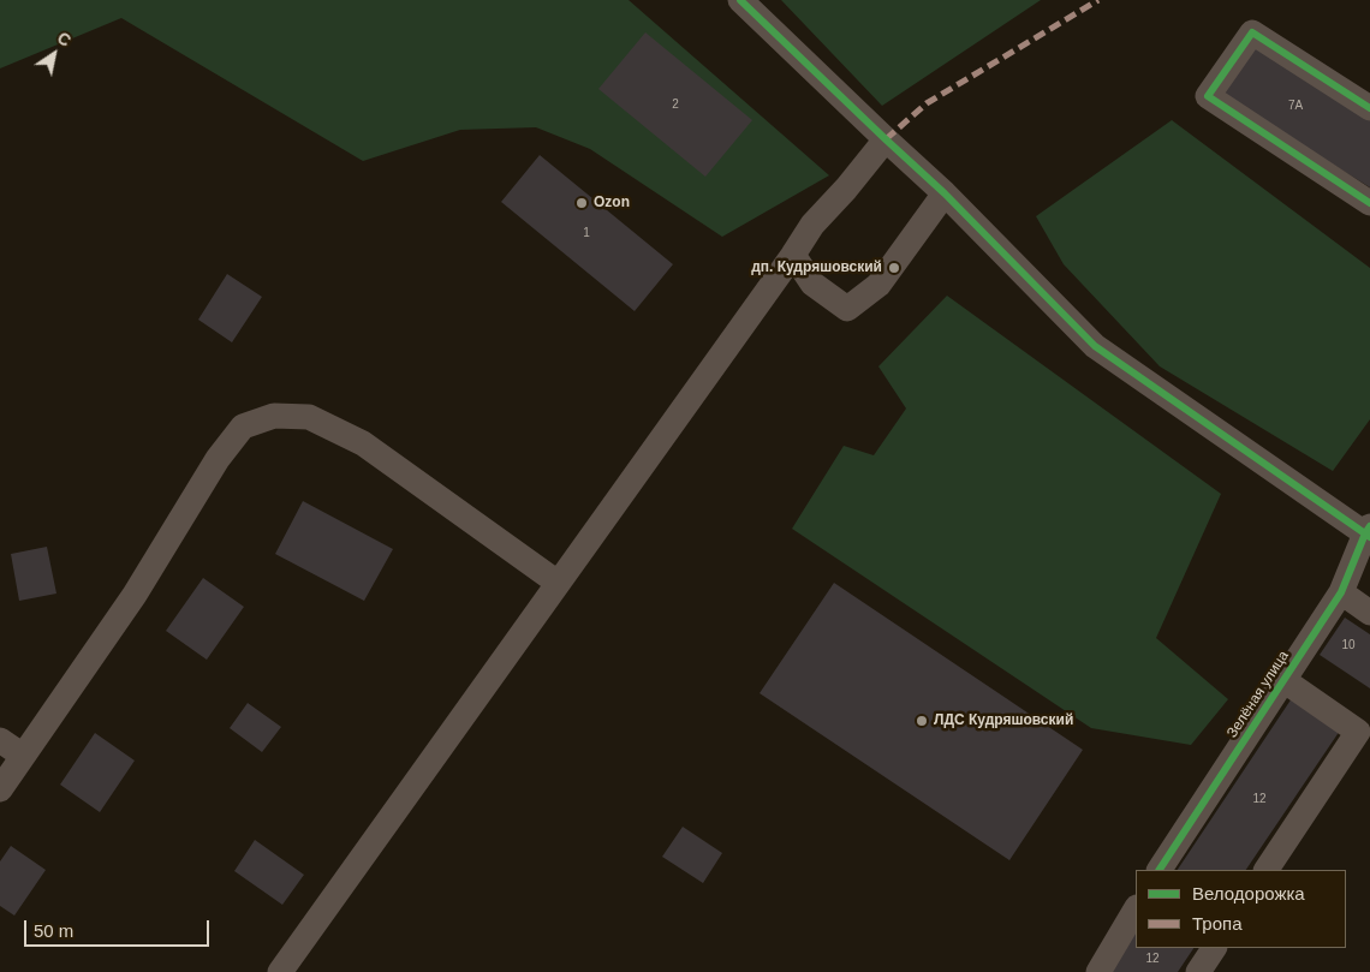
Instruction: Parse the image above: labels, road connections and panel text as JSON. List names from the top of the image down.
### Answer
{
  "streets": {
    "street": ["Зелёная улица"]
  },
  "places": ["Ozon", "дп. Кудряшовский", "ЛДС Кудряшовский"],
  "house_numbers": [
    "2",
    "7А",
    "1",
    "10",
    "12",
    "12"
  ],
  "legend": ["Велодорожка", "Тропа"],
  "scale_bar": "50 m",
  "north": "top right"
}
